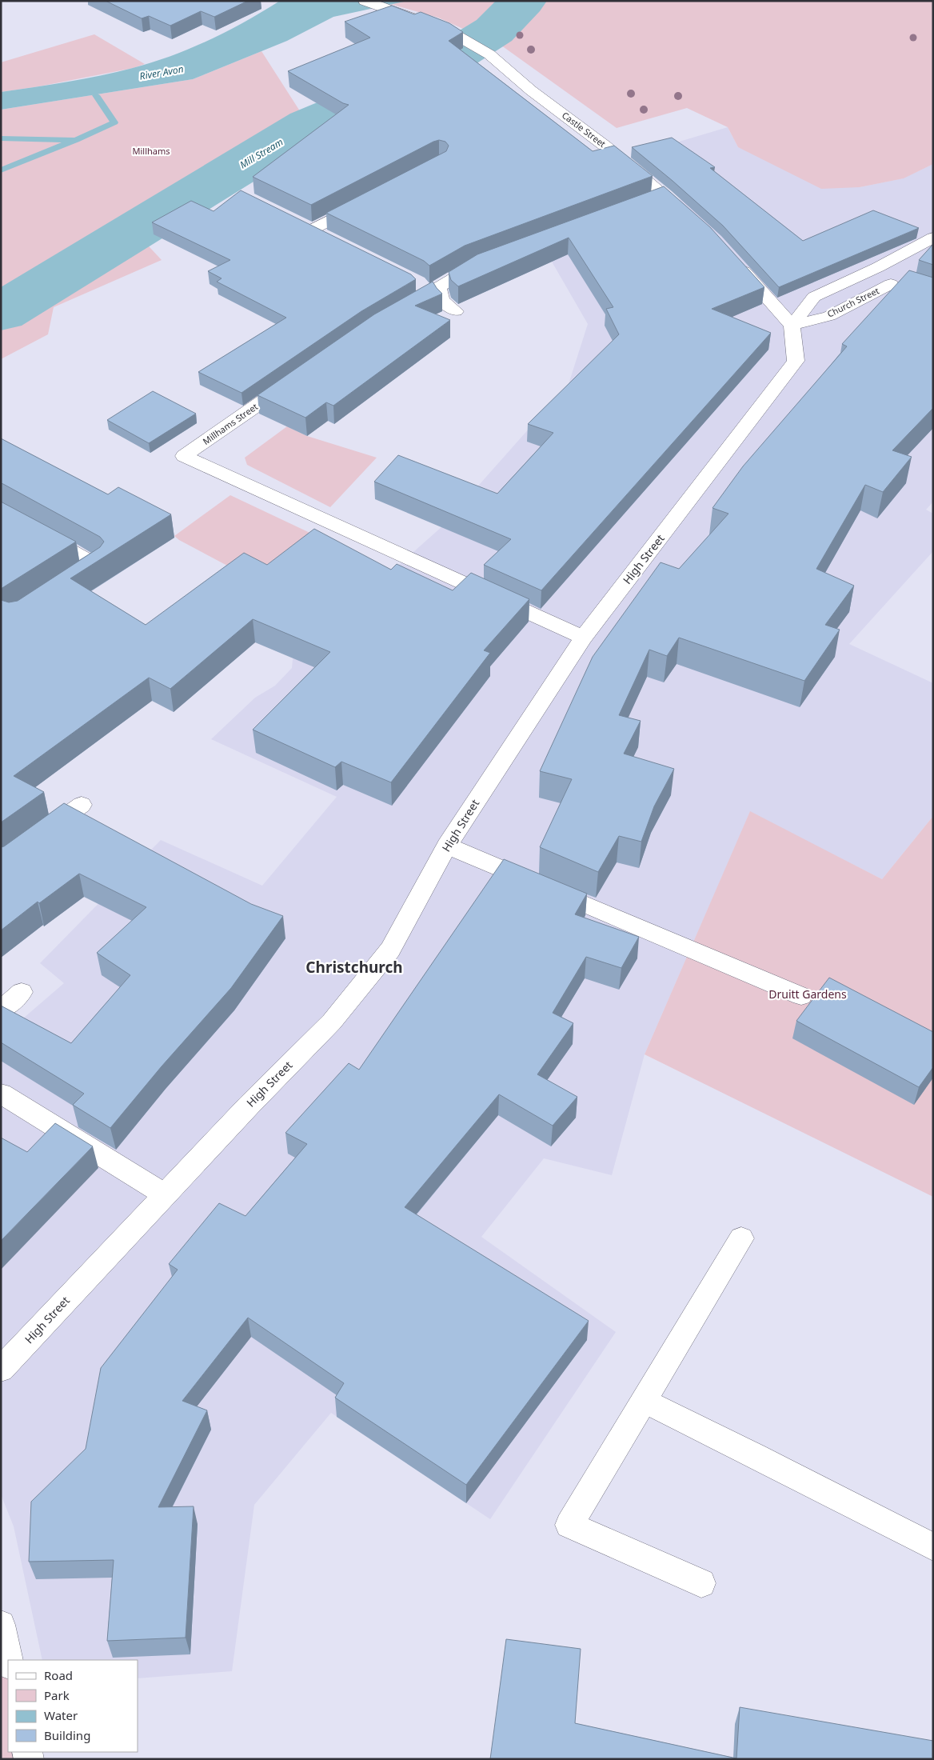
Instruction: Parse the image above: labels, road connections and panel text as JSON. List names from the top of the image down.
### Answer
{
  "streets": {
    "street": [
      "Castle Street",
      "Church Street",
      "Millhams Street",
      "High Street"
    ]
  },
  "crossings": [
    ["Church Street", "High Street"],
    ["Millhams Street", "High Street"]
  ],
  "districts": ["Christchurch"],
  "water": ["River Avon", "Mill Stream"],
  "parks": ["Millhams", "Druitt Gardens"],
  "legend": [
    "Road",
    "Park",
    "Water",
    "Building"
  ]
}
